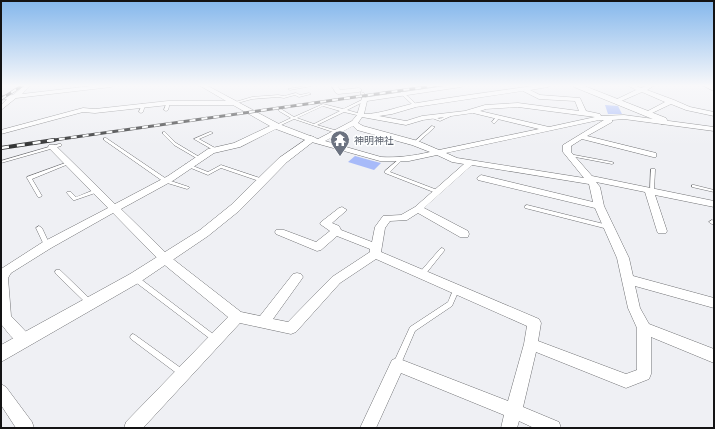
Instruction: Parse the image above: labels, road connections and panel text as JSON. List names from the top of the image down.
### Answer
{
  "places": {
    "temple": ["神明神社"]
  }
}
